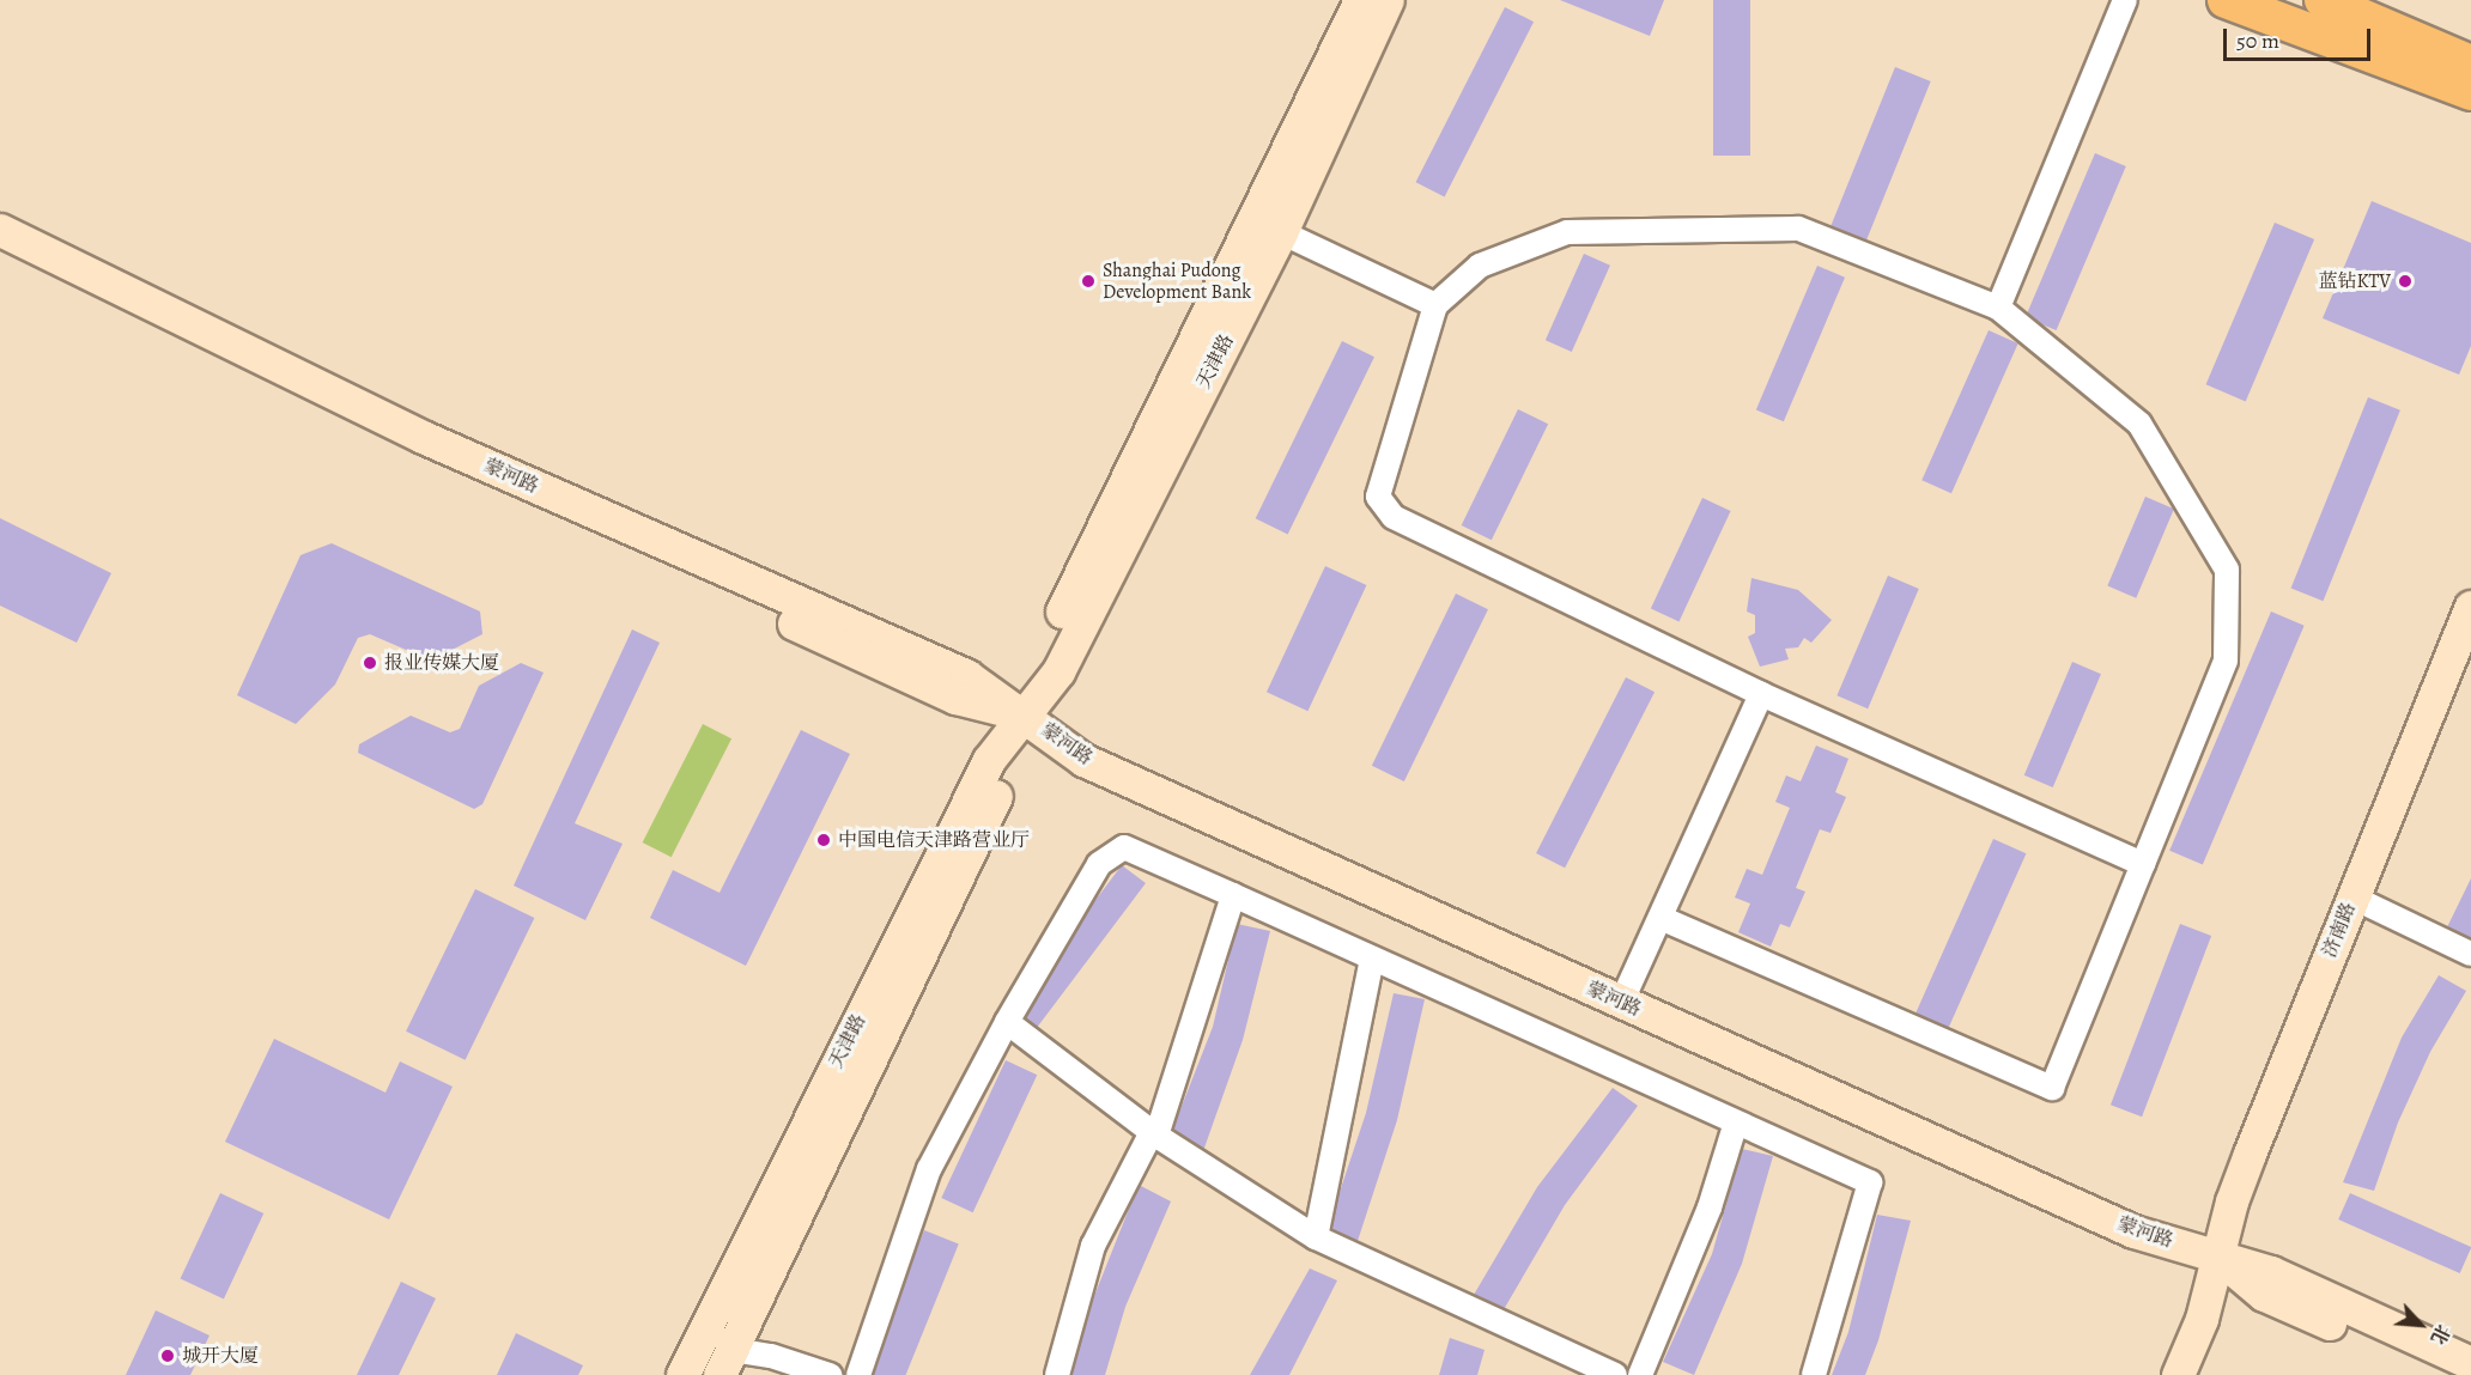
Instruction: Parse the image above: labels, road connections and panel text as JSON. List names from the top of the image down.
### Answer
{
  "streets": {
    "street": ["天津路", "蒙河路", "济南路"]
  },
  "crossings": [
    ["天津路", "蒙河路"],
    ["蒙河路", "济南路"]
  ],
  "places": [
    "Shanghai Pudong Development Bank",
    "蓝钻KTV",
    "报业传媒大厦",
    "中国电信天津路营业厅",
    "城开大厦"
  ],
  "scale_bar": "50 m",
  "north": "bottom right"
}
